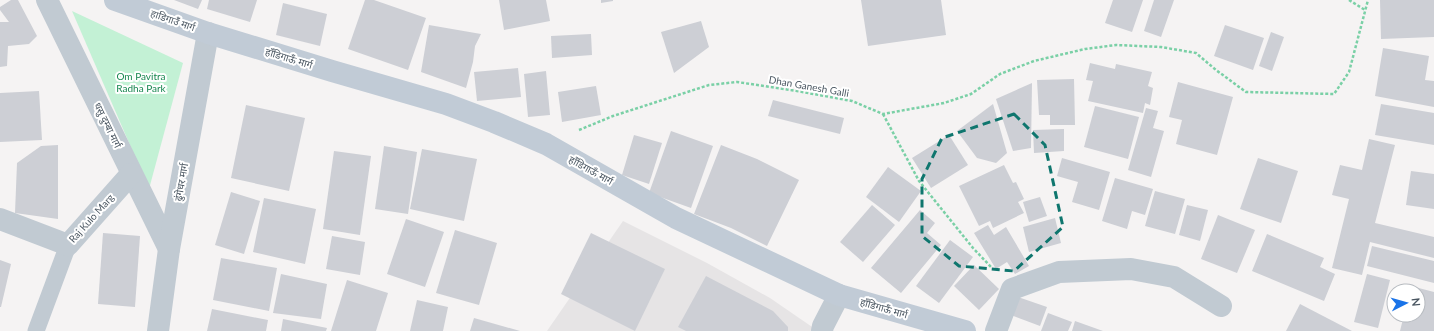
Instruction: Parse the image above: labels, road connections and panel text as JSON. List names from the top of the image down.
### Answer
{
  "streets": {
    "main road": ["हाडिगाउँ मार्ग", "हाँडिगाऊँ मार्ग"],
    "street": ["धसु दुम्बा मार्ग", "ढुंगेधर मार्ग", "Raj Kulo Marg"],
    "path": ["Dhan Ganesh Galli"]
  },
  "crossings": [
    ["हाडिगाउँ मार्ग", "हाँडिगाऊँ मार्ग"],
    ["हाडिगाउँ मार्ग", "ढुंगेधर मार्ग"],
    ["हाँडिगाऊँ मार्ग", "Dhan Ganesh Galli"],
    ["हाँडिगाऊँ मार्ग", "ढुंगेधर मार्ग"],
    ["धसु दुम्बा मार्ग", "ढुंगेधर मार्ग"],
    ["धसु दुम्बा मार्ग", "Raj Kulo Marg"]
  ],
  "parks": ["Om Pavitra Radha Park"],
  "north": "right"
}
